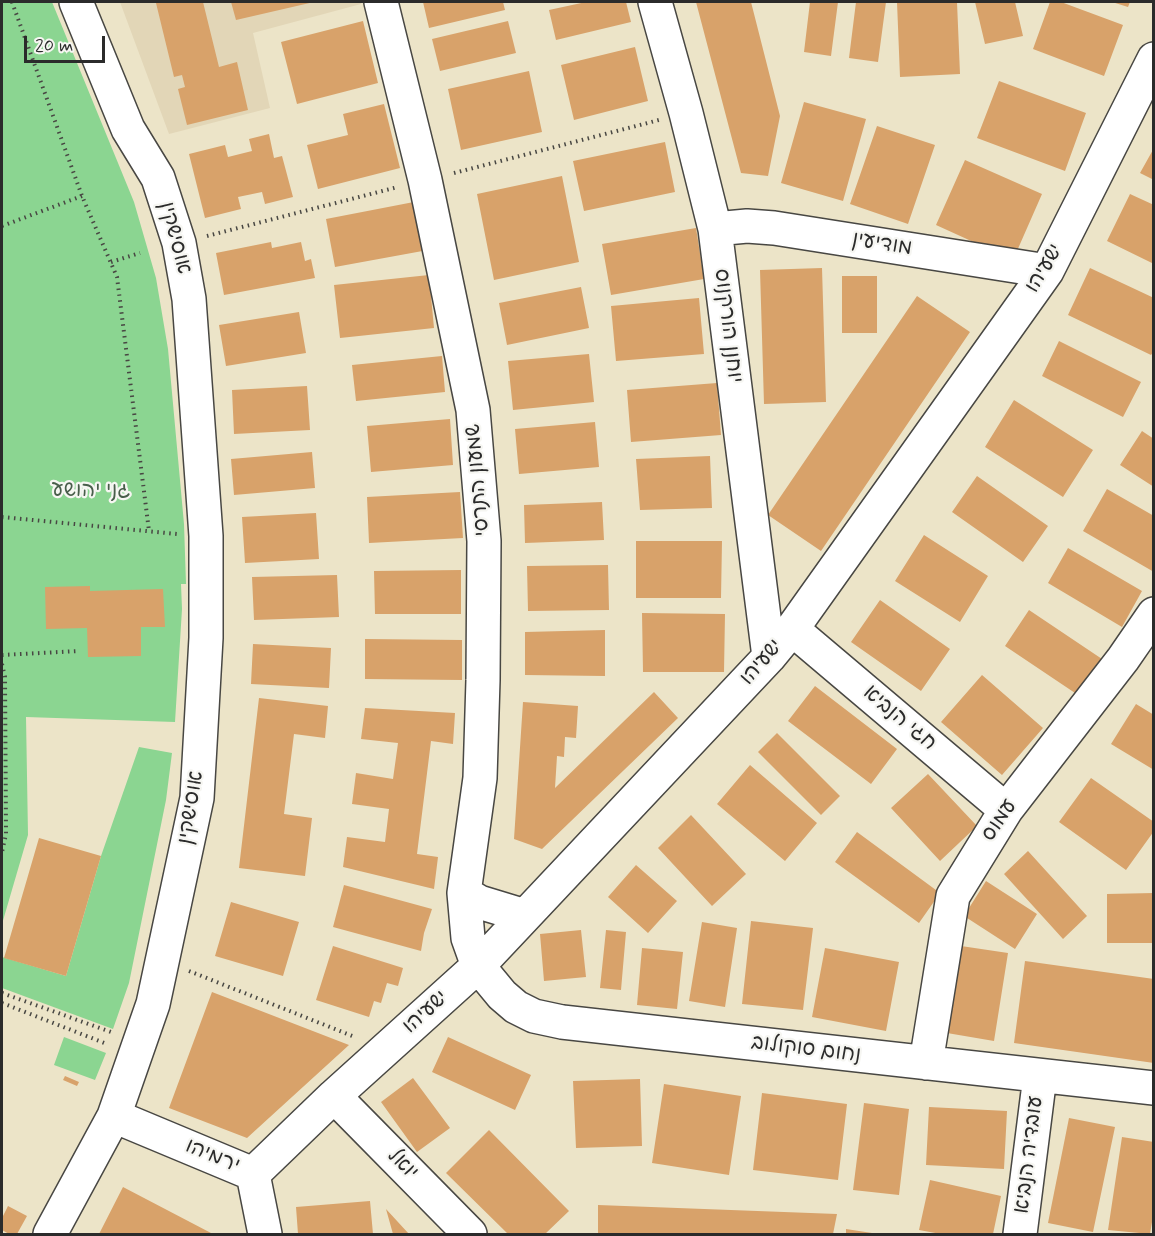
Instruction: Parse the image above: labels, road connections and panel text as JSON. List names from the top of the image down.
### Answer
{
  "streets": {
    "street": [
      "אוסישקין",
      "מודיעין",
      "ישעיהו",
      "יוחנן הורקנוס",
      "שמעון התרסי",
      "חגי הנביא",
      "עמוס",
      "נחום סוקולוב",
      "עובדיה הנביא",
      "ירמיהו",
      "יואל"
    ]
  },
  "crossings": [
    ["אוסישקין", "ירמיהו"],
    ["מודיעין", "ישעיהו"],
    ["מודיעין", "יוחנן הורקנוס"],
    ["ישעיהו", "יוחנן הורקנוס"],
    ["ישעיהו", "שמעון התרסי"],
    ["ישעיהו", "חגי הנביא"],
    ["ישעיהו", "נחום סוקולוב"],
    ["ישעיהו", "ירמיהו"],
    ["ישעיהו", "יואל"],
    ["שמעון התרסי", "נחום סוקולוב"],
    ["חגי הנביא", "עמוס"],
    ["עמוס", "נחום סוקולוב"],
    ["נחום סוקולוב", "עובדיה הנביא"]
  ],
  "parks": ["גני יהושע"],
  "scale_bar": "20 m"
}
